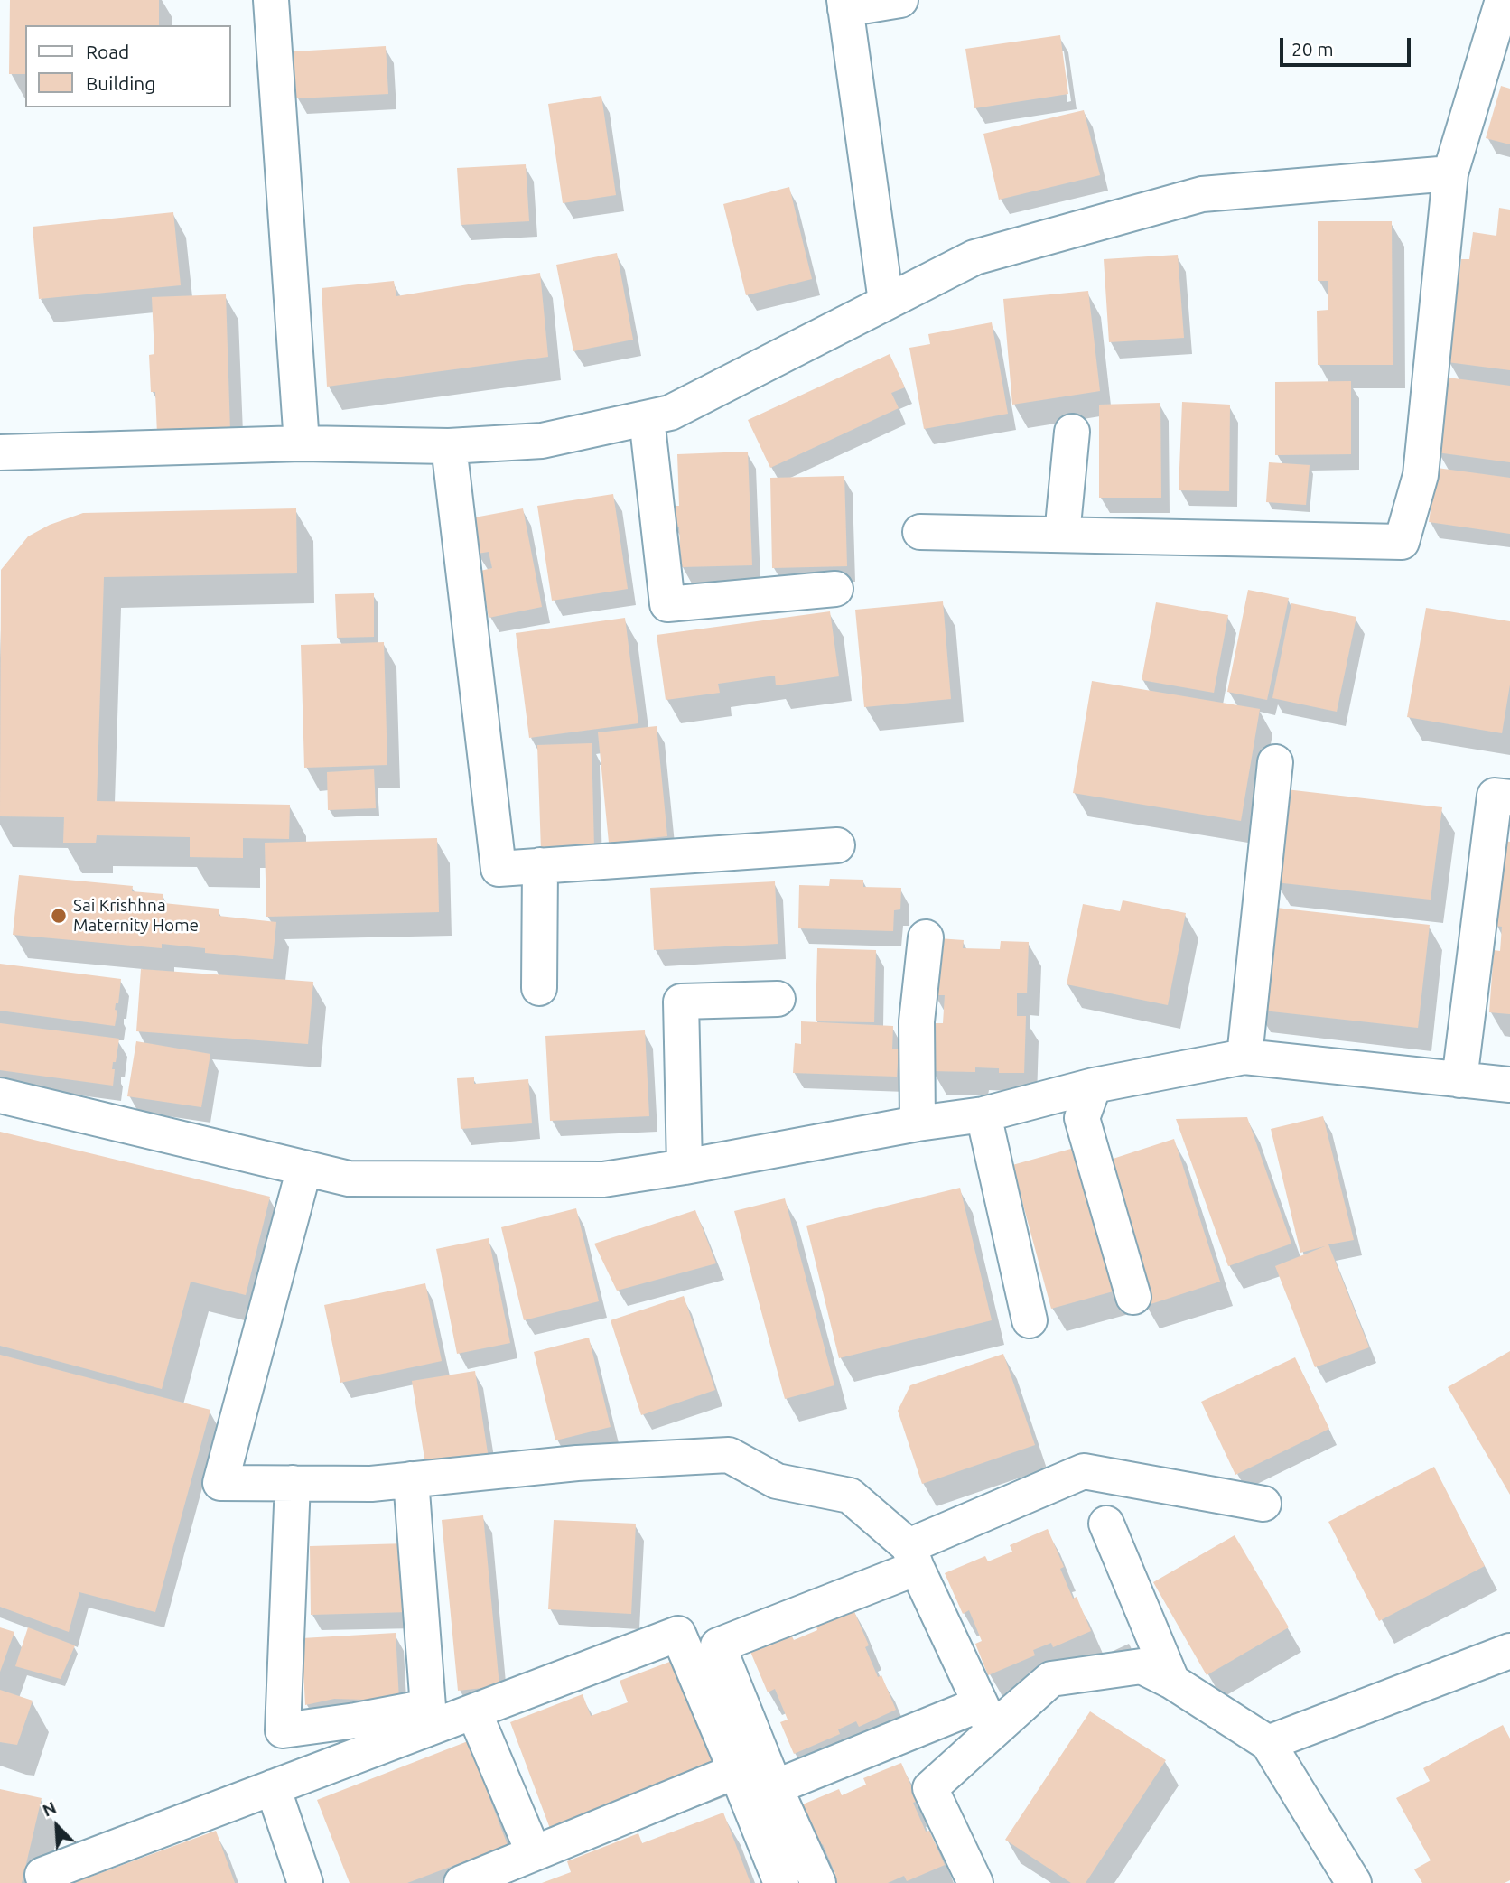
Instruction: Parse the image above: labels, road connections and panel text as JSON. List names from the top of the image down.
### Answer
{
  "places": ["Sai Krishhna Maternity Home"],
  "legend": ["Road", "Building"],
  "scale_bar": "20 m",
  "north": "top left"
}
